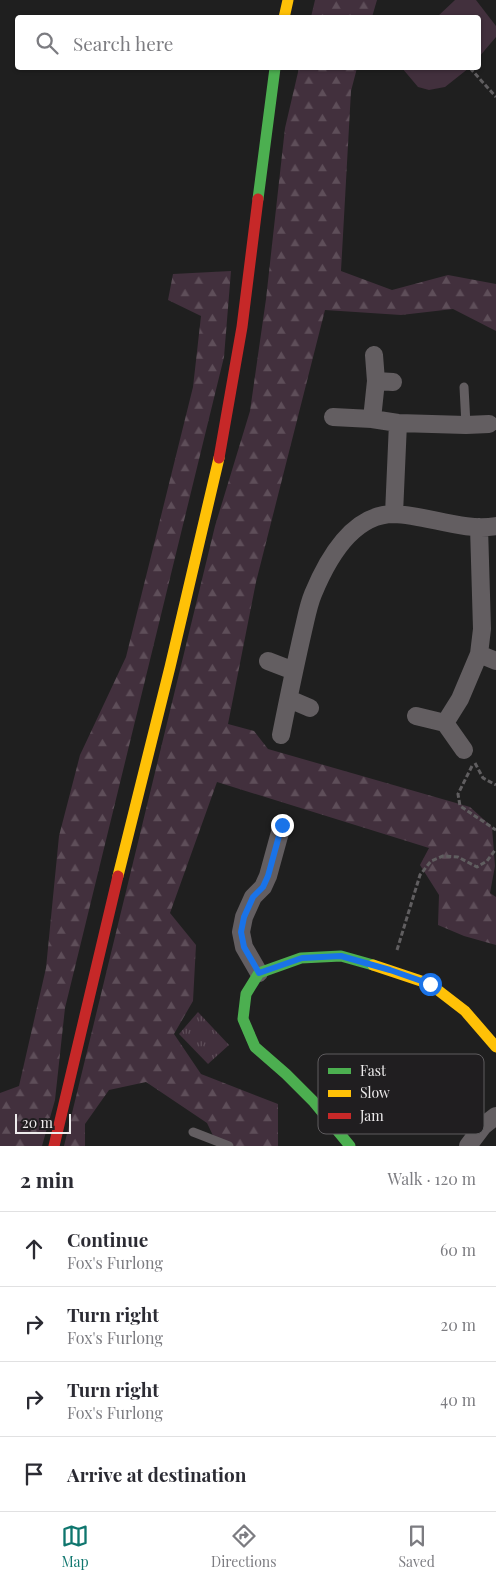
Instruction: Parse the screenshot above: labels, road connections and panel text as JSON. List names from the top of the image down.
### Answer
{
  "legend": ["Fast", "Slow", "Jam"],
  "scale_bar": "20 m",
  "page": {
    "search": "Search here",
    "scale": "20 m",
    "heading": ["2 min", "Walk · 120 m"],
    "list": [
      ["Continue", "Fox's Furlong", "60 m"],
      ["Turn right", "Fox's Furlong", "20 m"],
      ["Turn right", "Fox's Furlong", "40 m"],
      "Arrive at destination"
    ],
    "nav": ["Map", "Directions", "Saved"]
  }
}
